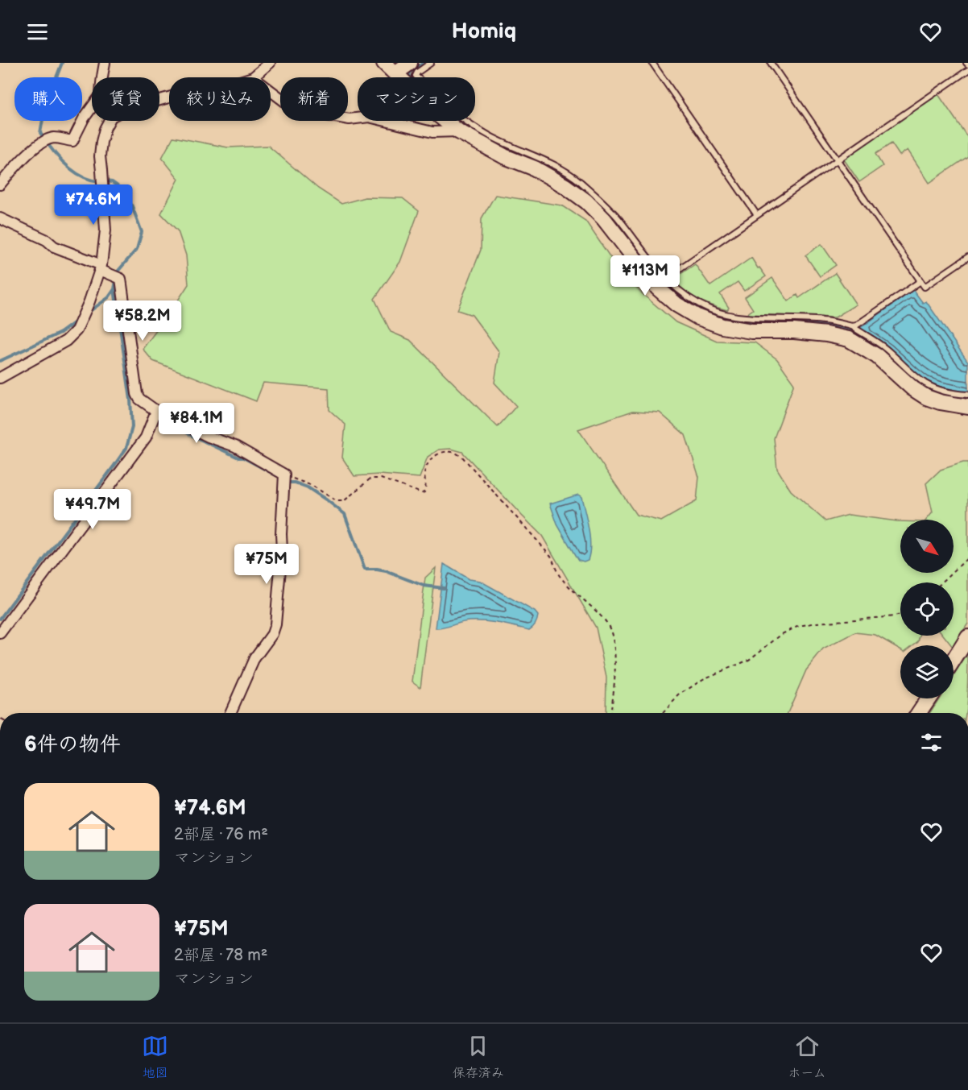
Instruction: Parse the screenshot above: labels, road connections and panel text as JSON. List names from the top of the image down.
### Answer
{
  "north": "bottom right",
  "page": {
    "header": "Homiq",
    "chip": [
      "購入",
      "賃貸",
      "絞り込み",
      "新着",
      "マンション"
    ],
    "price": [
      "¥74.6M",
      "¥113M",
      "¥58.2M",
      "¥84.1M",
      "¥49.7M",
      "¥75M"
    ],
    "heading": "6件の物件",
    "list": [
      {
        "name": "¥74.6M",
        "note": "2部屋 · 76 m² · マンション"
      },
      {
        "name": "¥75M",
        "note": "2部屋 · 78 m² · マンション"
      }
    ],
    "tabs": ["地図", "保存済み", "ホーム"]
  }
}
